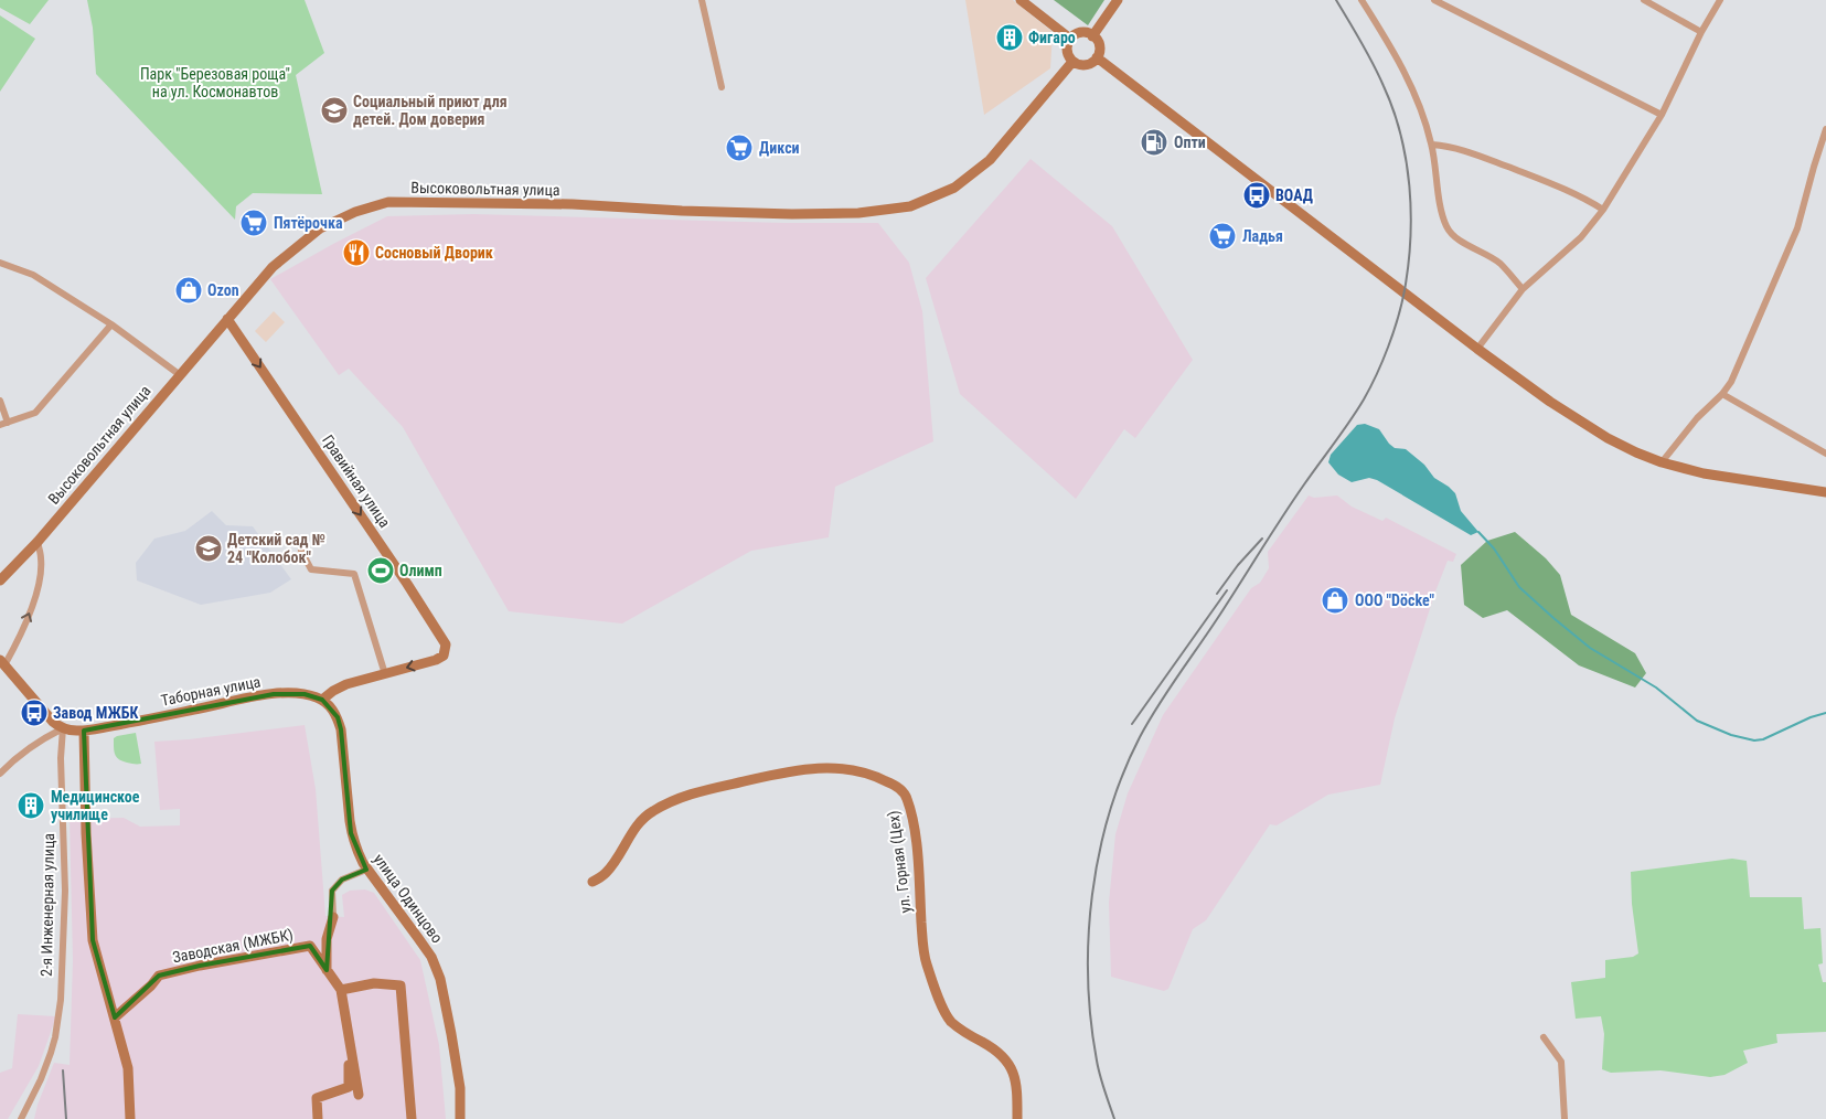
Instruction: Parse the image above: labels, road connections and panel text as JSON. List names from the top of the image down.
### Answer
{
  "streets": {
    "street": [
      "Высоковольтная улица",
      "Гравийная улица",
      "Таборная улица",
      "ул. Горная (Цех)",
      "улица Одинцово",
      "2-я Инженерная улица",
      "Заводская (МЖБК)"
    ]
  },
  "crossings": [
    ["Высоковольтная улица", "Гравийная улица"],
    ["Таборная улица", "улица Одинцово"],
    ["Таборная улица", "2-я Инженерная улица"]
  ],
  "one_way": ["Гравийная улица"],
  "parks": ["Парк \"Березовая роща\" на ул. Космонавтов"],
  "places": {
    "building": ["Фигаро", "Медицинское училище"],
    "school or university": ["Социальный приют для детей. Дом доверия", "Детский сад № 24 \"Колобок\""],
    "fuel station": ["Опти"],
    "supermarket": ["Дикси", "Пятёрочка", "Ладья"],
    "bus stop": ["ВОАД", "Завод МЖБК"],
    "restaurant": ["Сосновый Дворик"],
    "shop": ["Ozon", "ООО \"Döcke\""],
    "sports": ["Олимп"]
  }
}
